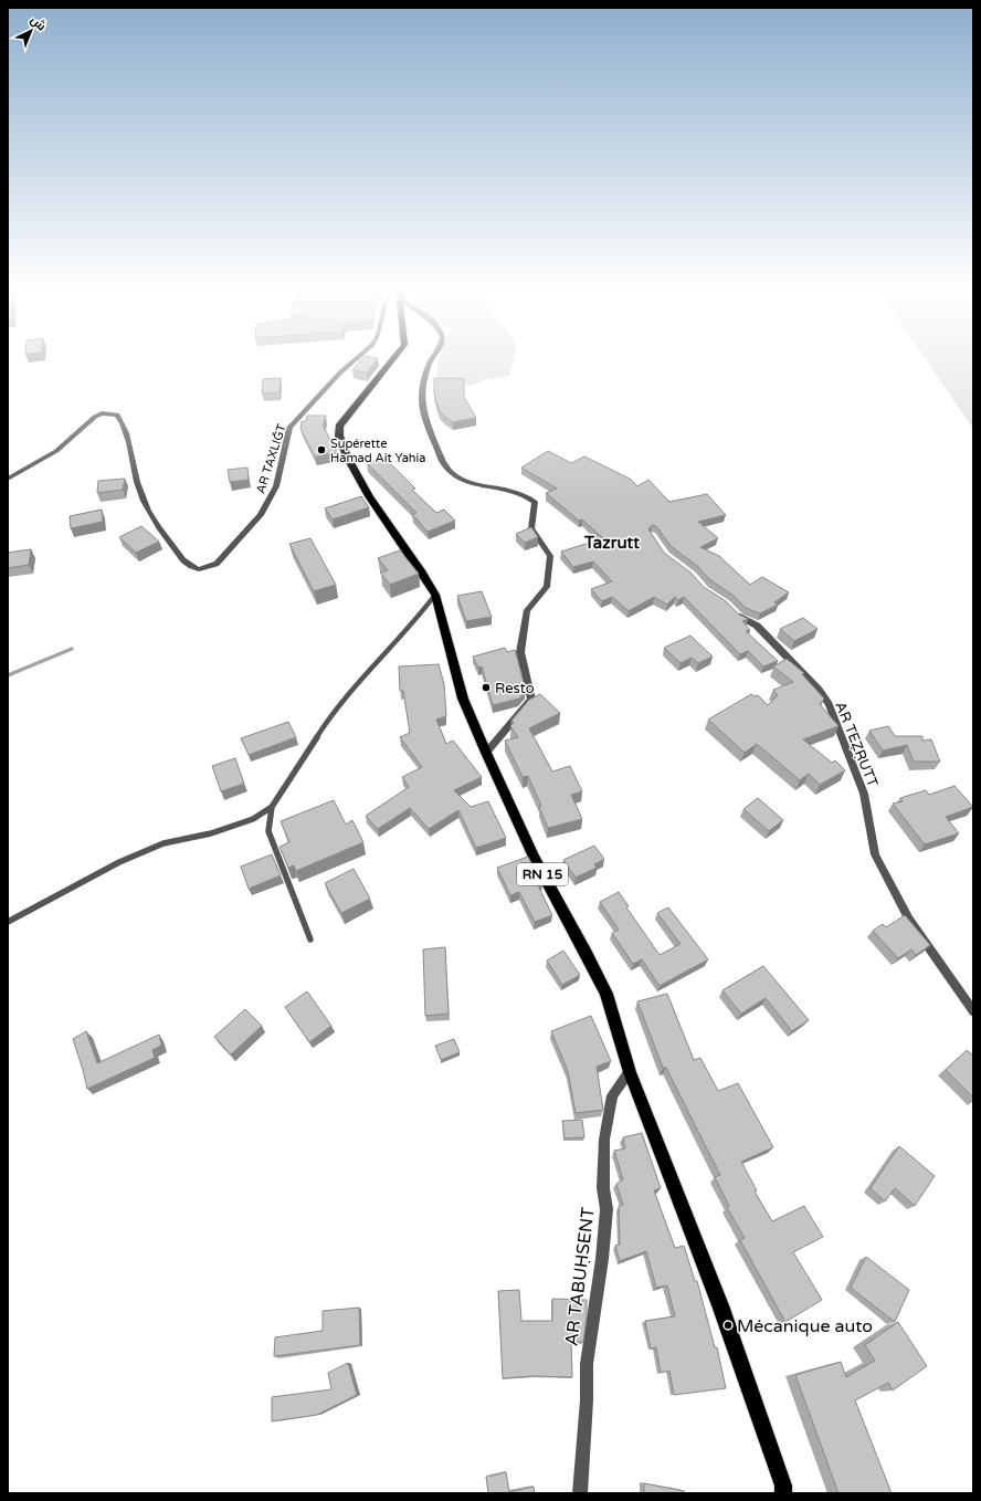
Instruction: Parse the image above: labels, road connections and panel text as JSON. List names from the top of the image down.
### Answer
{
  "streets": {
    "main road": ["RN 15"],
    "street": ["AR TAXLIǦT", "AR TEẒṚUTT", "AR TABUḤSENT"]
  },
  "crossings": [
    ["RN 15", "AR TABUḤSENT"]
  ],
  "districts": ["Tazrutt"],
  "places": ["Supérette Hamad Ait Yahia", "Resto", "Mécanique auto"],
  "north": "top right"
}
